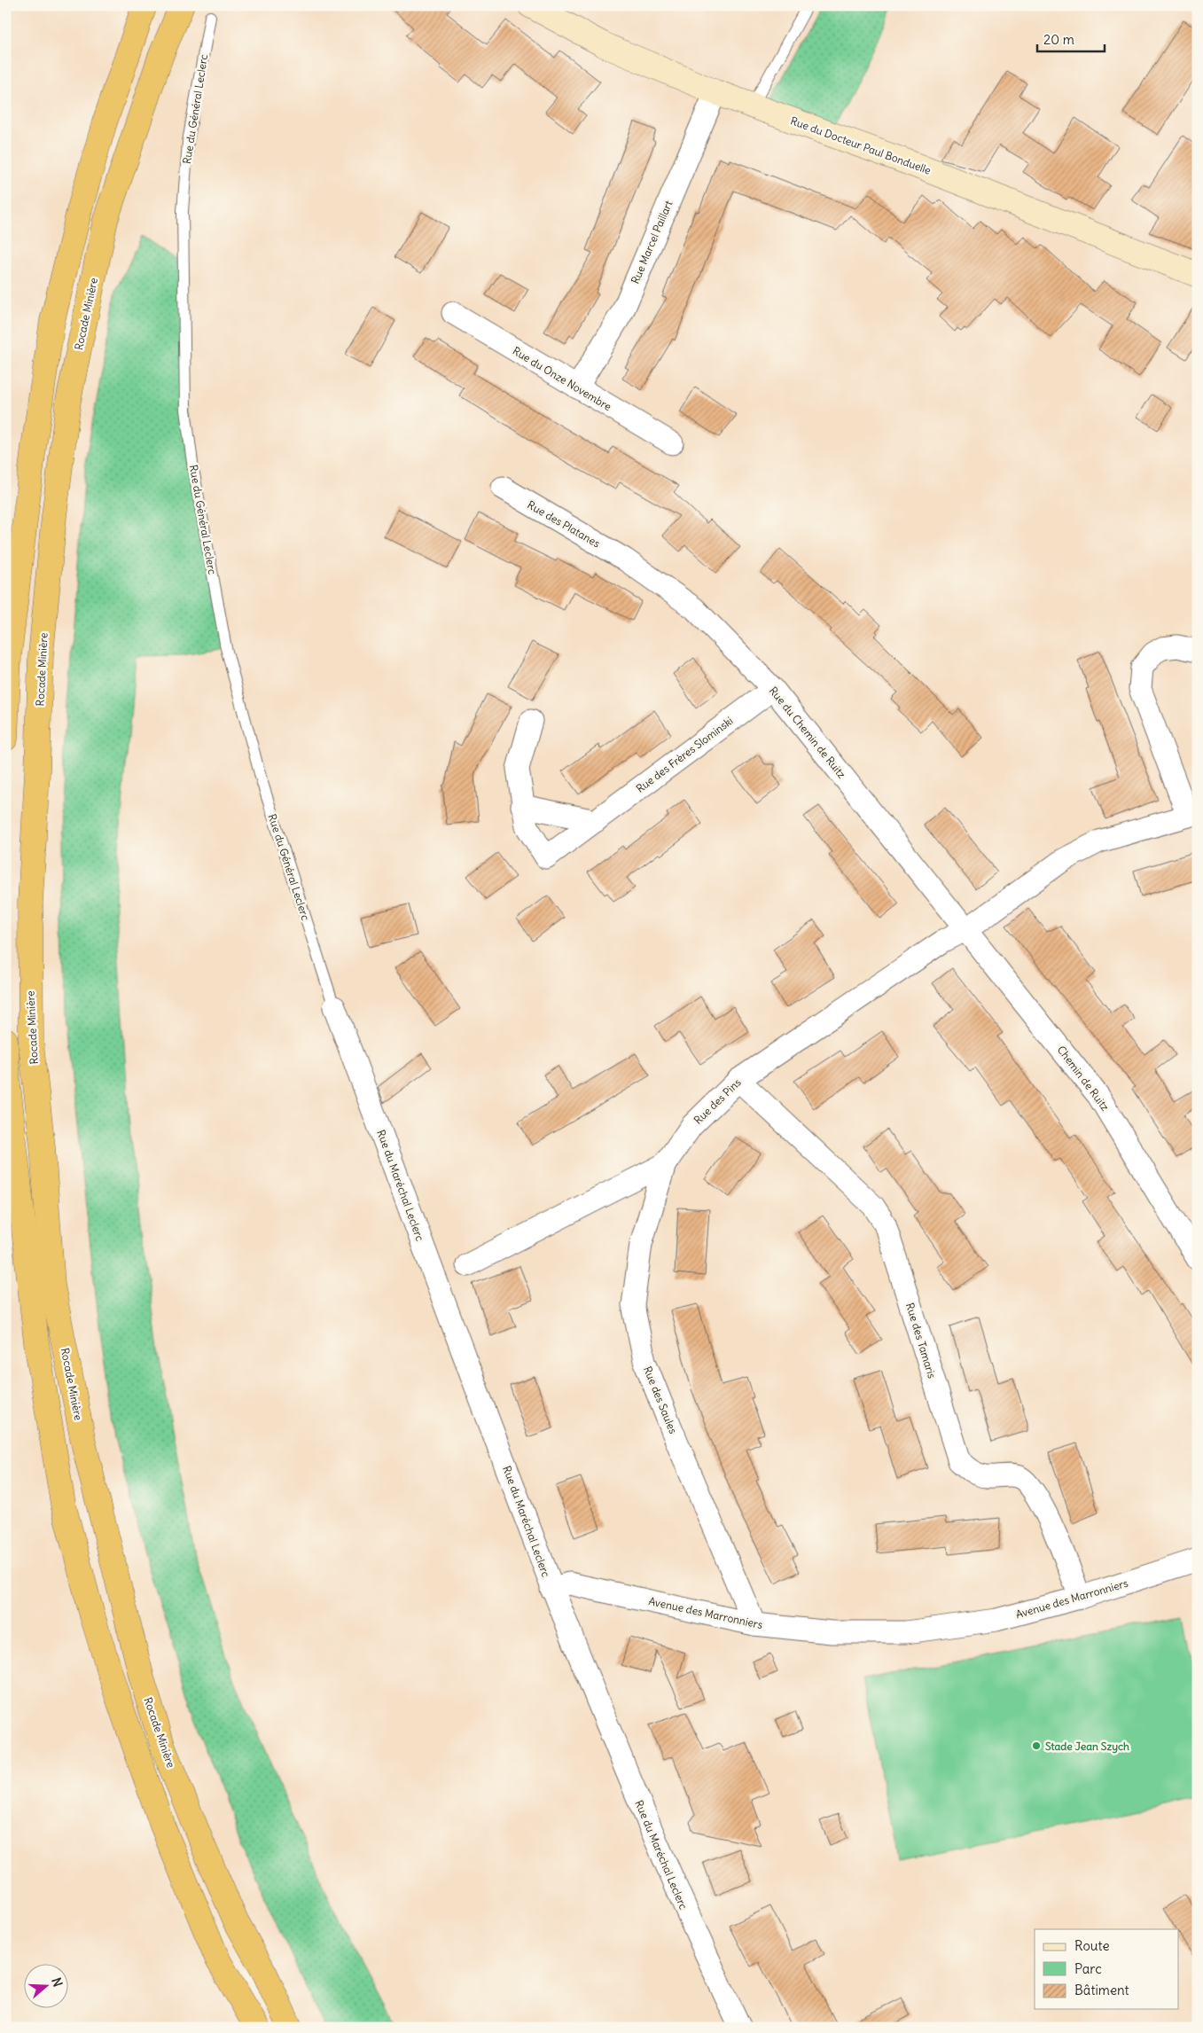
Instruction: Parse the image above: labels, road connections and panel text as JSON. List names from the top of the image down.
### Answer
{
  "streets": {
    "highway": ["Rocade Minière"],
    "street": [
      "Rue du Docteur Paul Bonduelle",
      "Rue Marcel Paillart",
      "Rue du Onze Novembre",
      "Rue des Platanes",
      "Rue du Chemin de Ruitz",
      "Rue des Frères Slominski",
      "Chemin de Ruitz",
      "Rue des Pins",
      "Rue du Maréchal Leclerc",
      "Rue des Tamaris",
      "Rue des Saules",
      "Avenue des Marronniers"
    ],
    "lane": ["Rue du Général Leclerc"]
  },
  "crossings": [
    ["Rue du Général Leclerc", "Rue du Maréchal Leclerc"],
    ["Rue du Docteur Paul Bonduelle", "Rue Marcel Paillart"],
    ["Rue Marcel Paillart", "Rue du Onze Novembre"],
    ["Rue des Platanes", "Rue du Chemin de Ruitz"],
    ["Rue du Chemin de Ruitz", "Rue des Frères Slominski"],
    ["Rue du Chemin de Ruitz", "Chemin de Ruitz"],
    ["Rue du Chemin de Ruitz", "Rue des Pins"],
    ["Chemin de Ruitz", "Rue des Pins"],
    ["Rue des Pins", "Rue des Tamaris"],
    ["Rue des Pins", "Rue des Saules"],
    ["Rue du Maréchal Leclerc", "Avenue des Marronniers"],
    ["Rue des Tamaris", "Avenue des Marronniers"],
    ["Rue des Saules", "Avenue des Marronniers"]
  ],
  "places": ["Stade Jean Szych"],
  "legend": ["Route", "Parc", "Bâtiment"],
  "scale_bar": "20 m",
  "north": "right"
}
